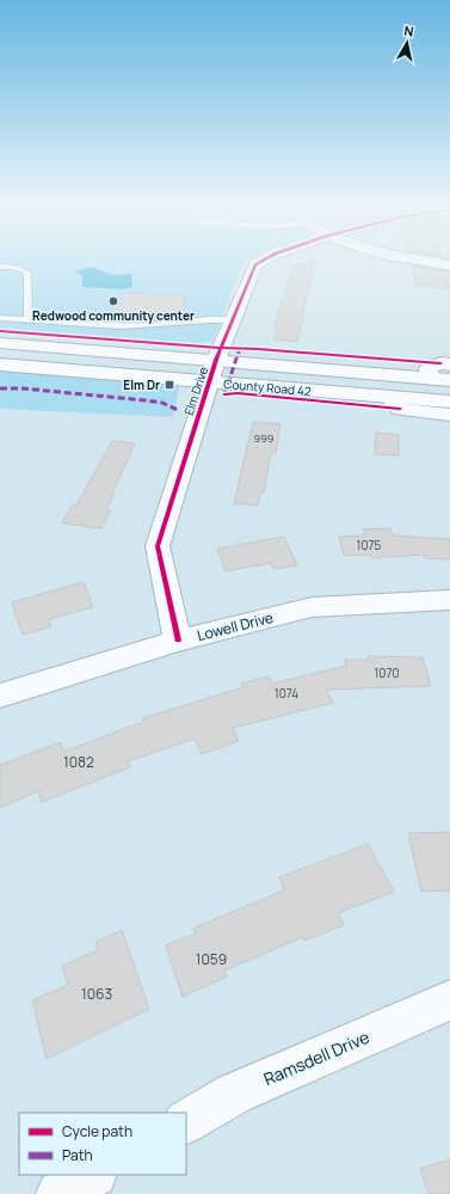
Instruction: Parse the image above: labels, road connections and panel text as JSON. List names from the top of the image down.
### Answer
{
  "streets": {
    "main road": [
      "County Road 42",
      "Elm Drive",
      "Lowell Drive",
      "Ramsdell Drive"
    ]
  },
  "crossings": [
    ["County Road 42", "Elm Drive"],
    ["Elm Drive", "Lowell Drive"]
  ],
  "places": {
    "other": ["Redwood community center"],
    "transit": ["Elm Dr"]
  },
  "house_numbers": [
    "999",
    "1075",
    "1070",
    "1074",
    "1082",
    "1059",
    "1063"
  ],
  "legend": ["Cycle path", "Path"],
  "north": "top"
}
